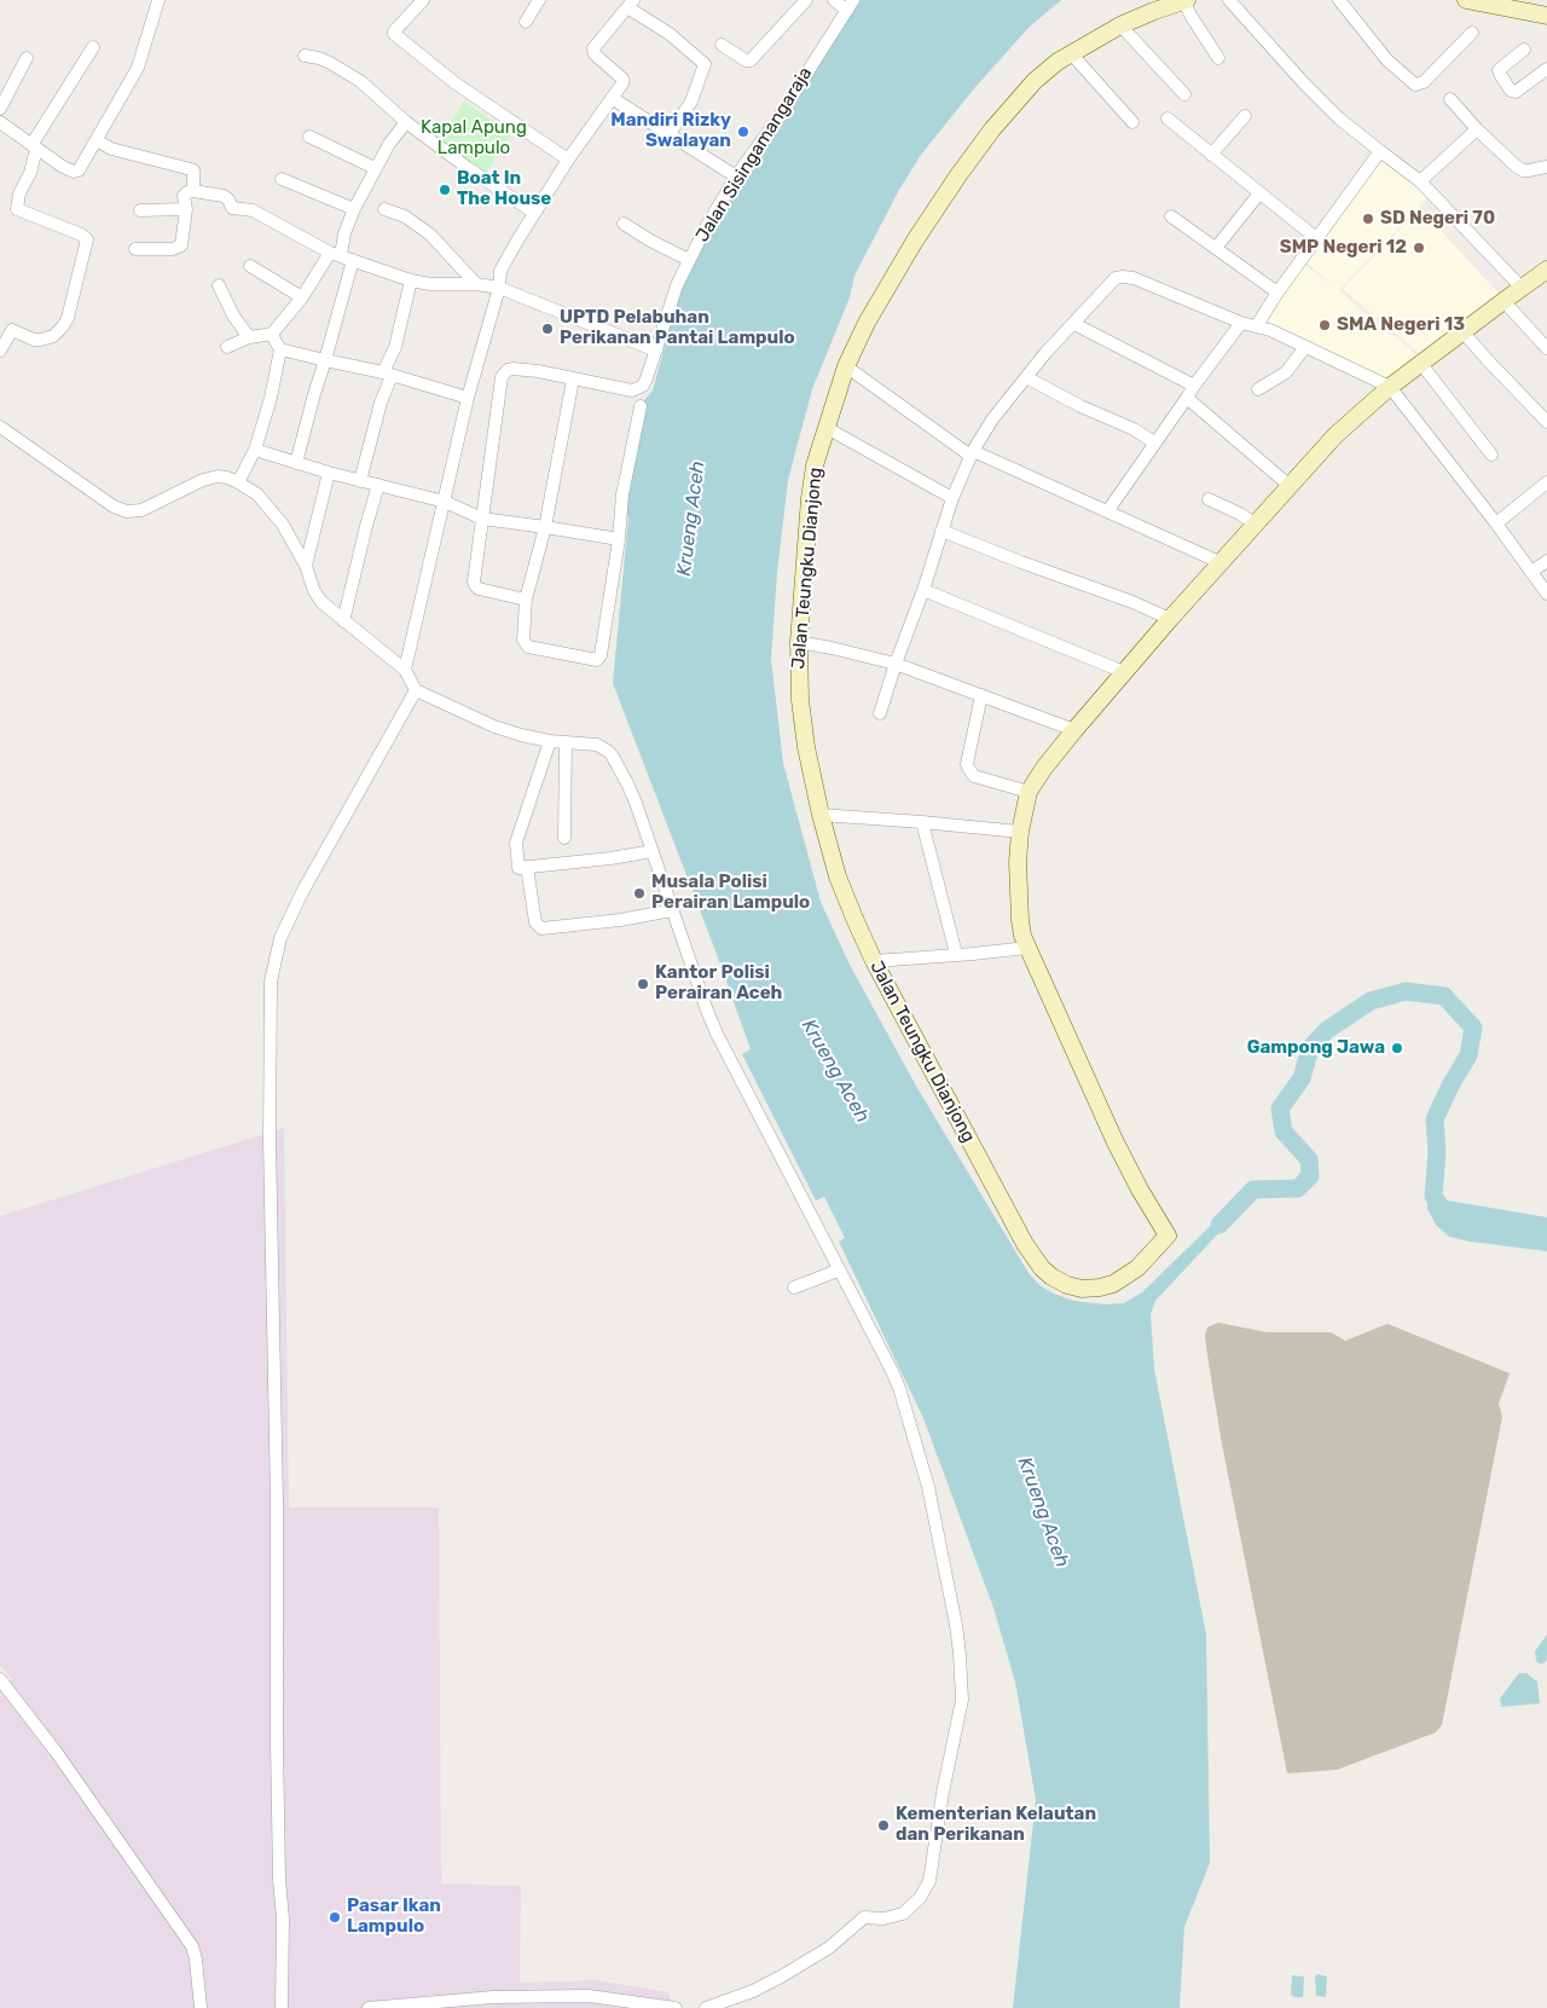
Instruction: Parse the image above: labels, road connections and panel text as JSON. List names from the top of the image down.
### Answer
{
  "streets": {
    "street": ["Jalan Sisingamangaraja", "Jalan Teungku Dianjong"]
  },
  "water": ["Krueng Aceh"],
  "parks": ["Kapal Apung Lampulo"],
  "places": [
    "Mandiri Rizky Swalayan",
    "Boat In The House",
    "SD Negeri 70",
    "SMP Negeri 12",
    "SMA Negeri 13",
    "UPTD Pelabuhan Perikanan Pantai Lampulo",
    "Musala Polisi Perairan Lampulo",
    "Kantor Polisi Perairan Aceh",
    "Gampong Jawa",
    "Kementerian Kelautan dan Perikanan",
    "Pasar Ikan Lampulo"
  ]
}
